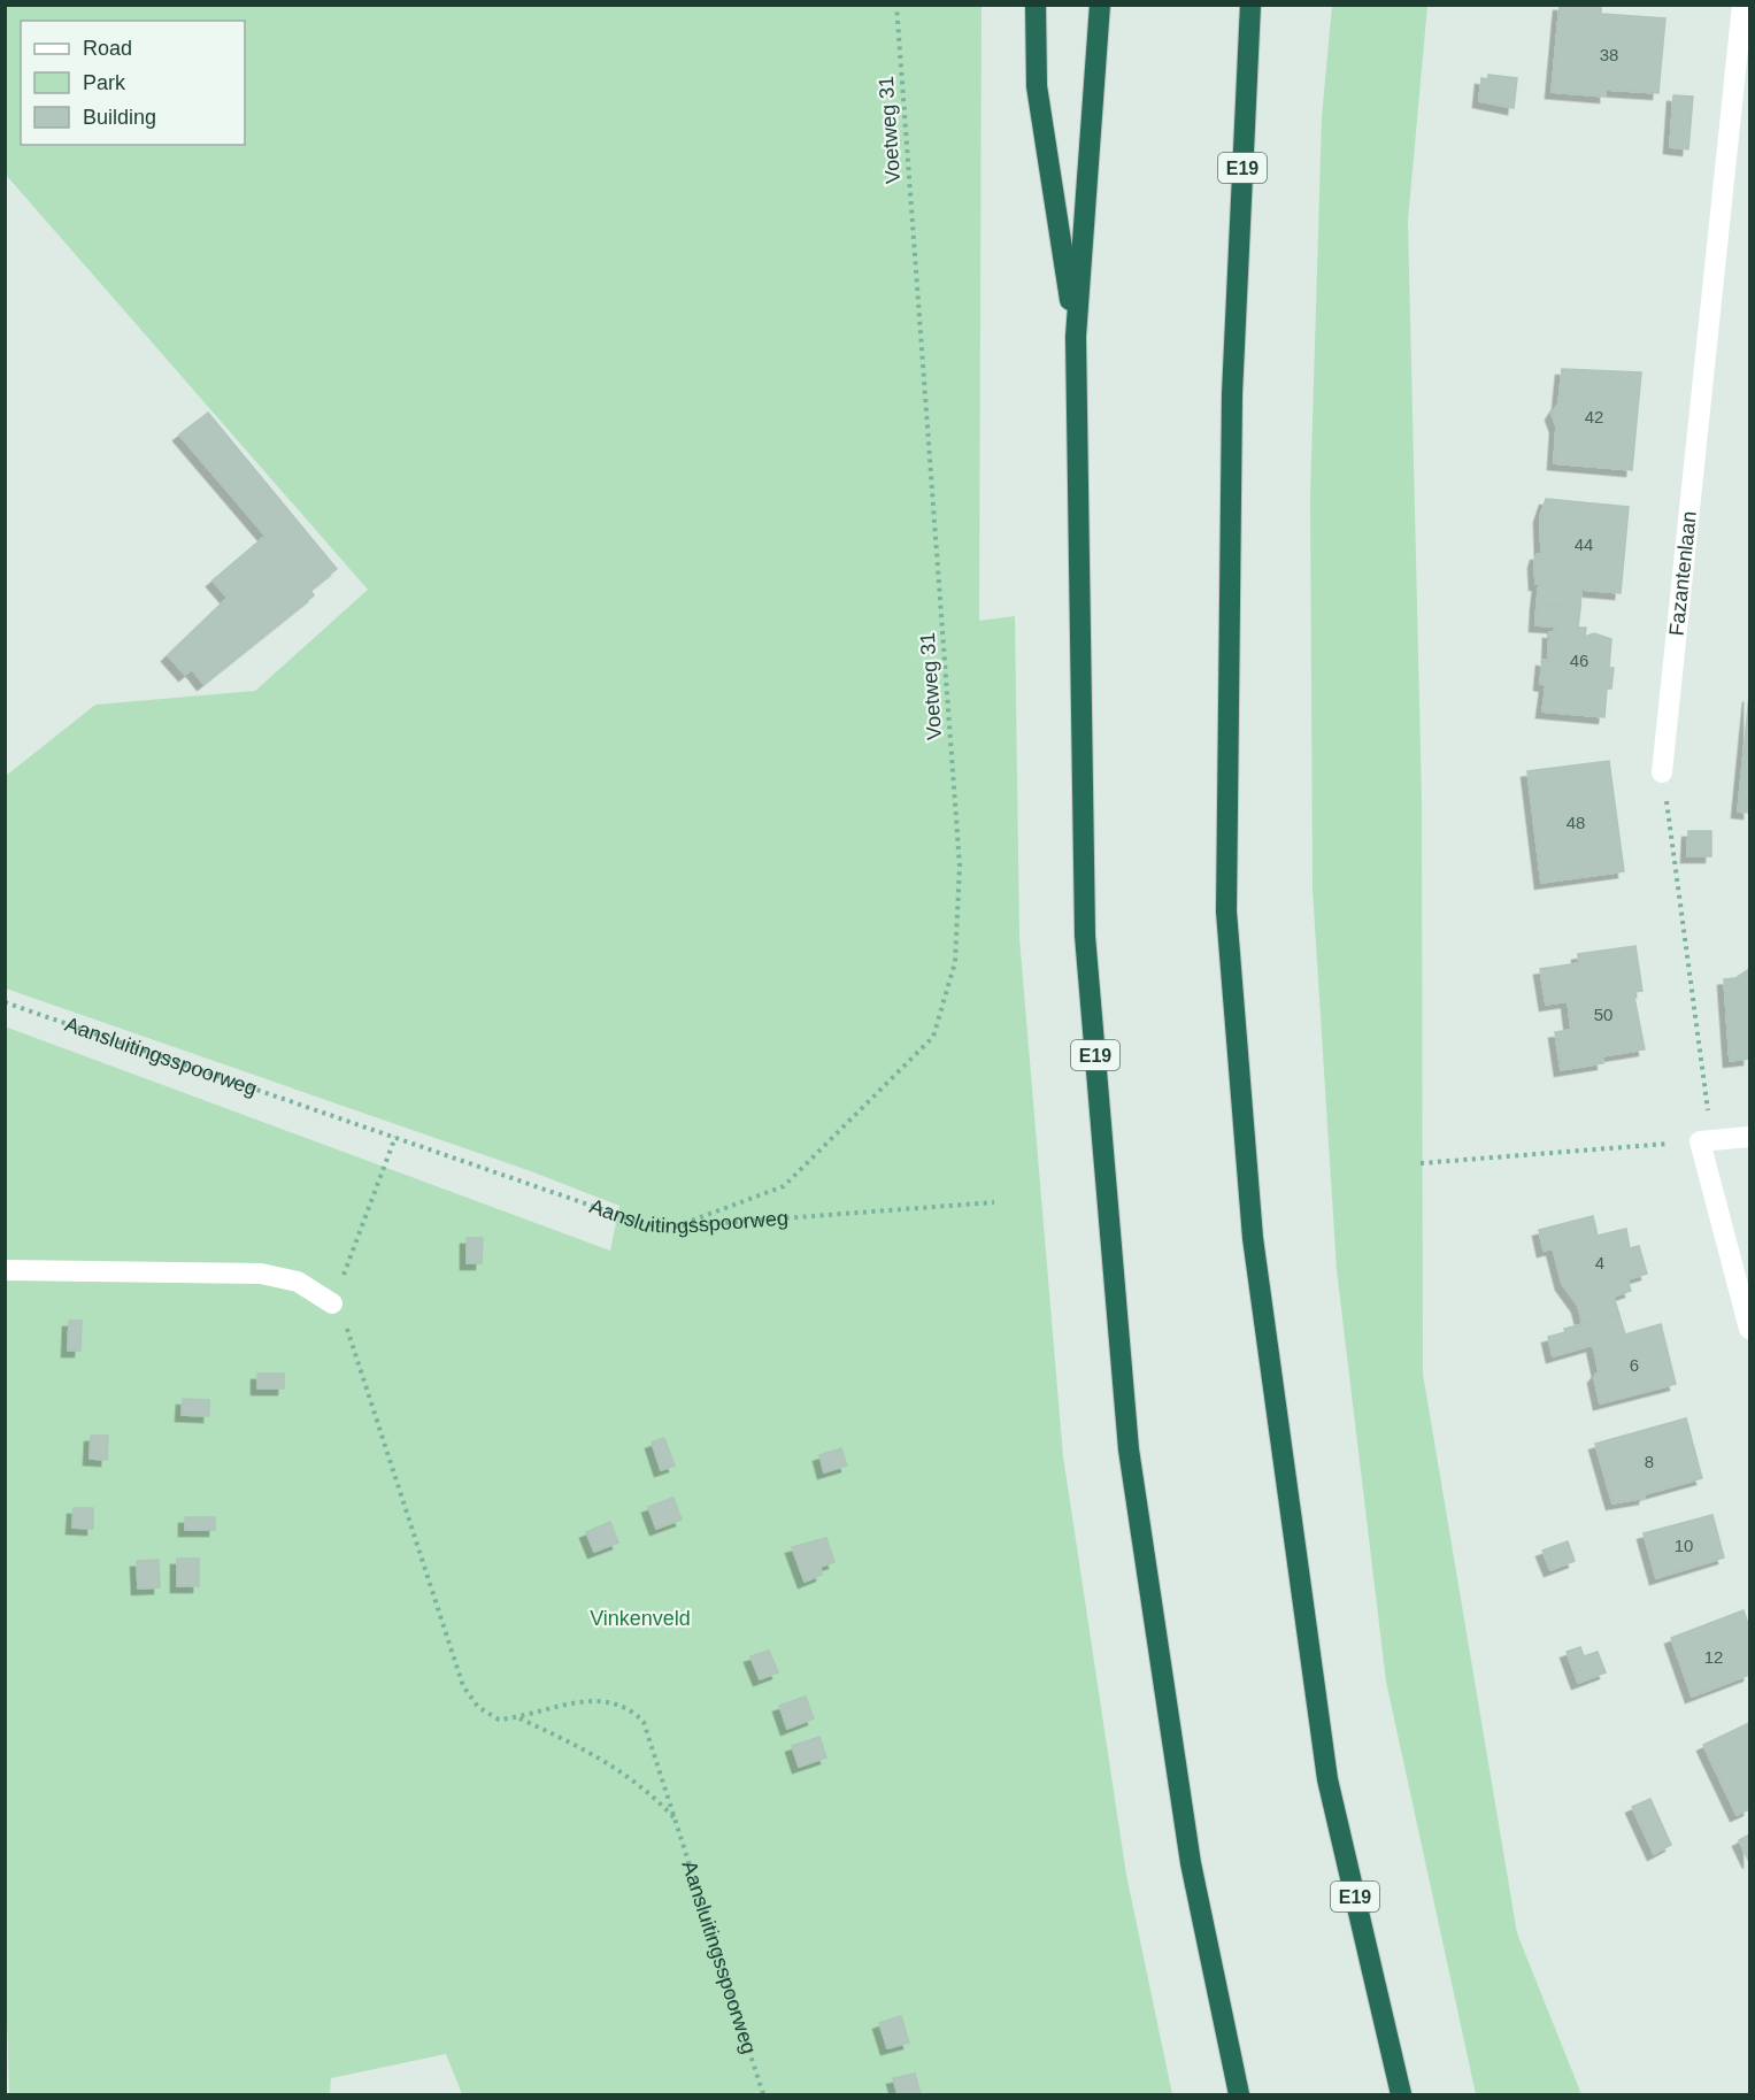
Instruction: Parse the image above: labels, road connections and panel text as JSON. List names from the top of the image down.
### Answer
{
  "streets": {
    "highway": ["E19"],
    "street": ["Fazantenlaan"],
    "path": ["Voetweg 31", "Aansluitingsspoorweg"]
  },
  "crossings": [
    ["Voetweg 31", "Aansluitingsspoorweg"]
  ],
  "parks": ["Vinkenveld"],
  "house_numbers": [
    "38",
    "42",
    "44",
    "46",
    "48",
    "50",
    "4",
    "6",
    "8",
    "10",
    "12"
  ],
  "legend": ["Road", "Park", "Building"]
}
